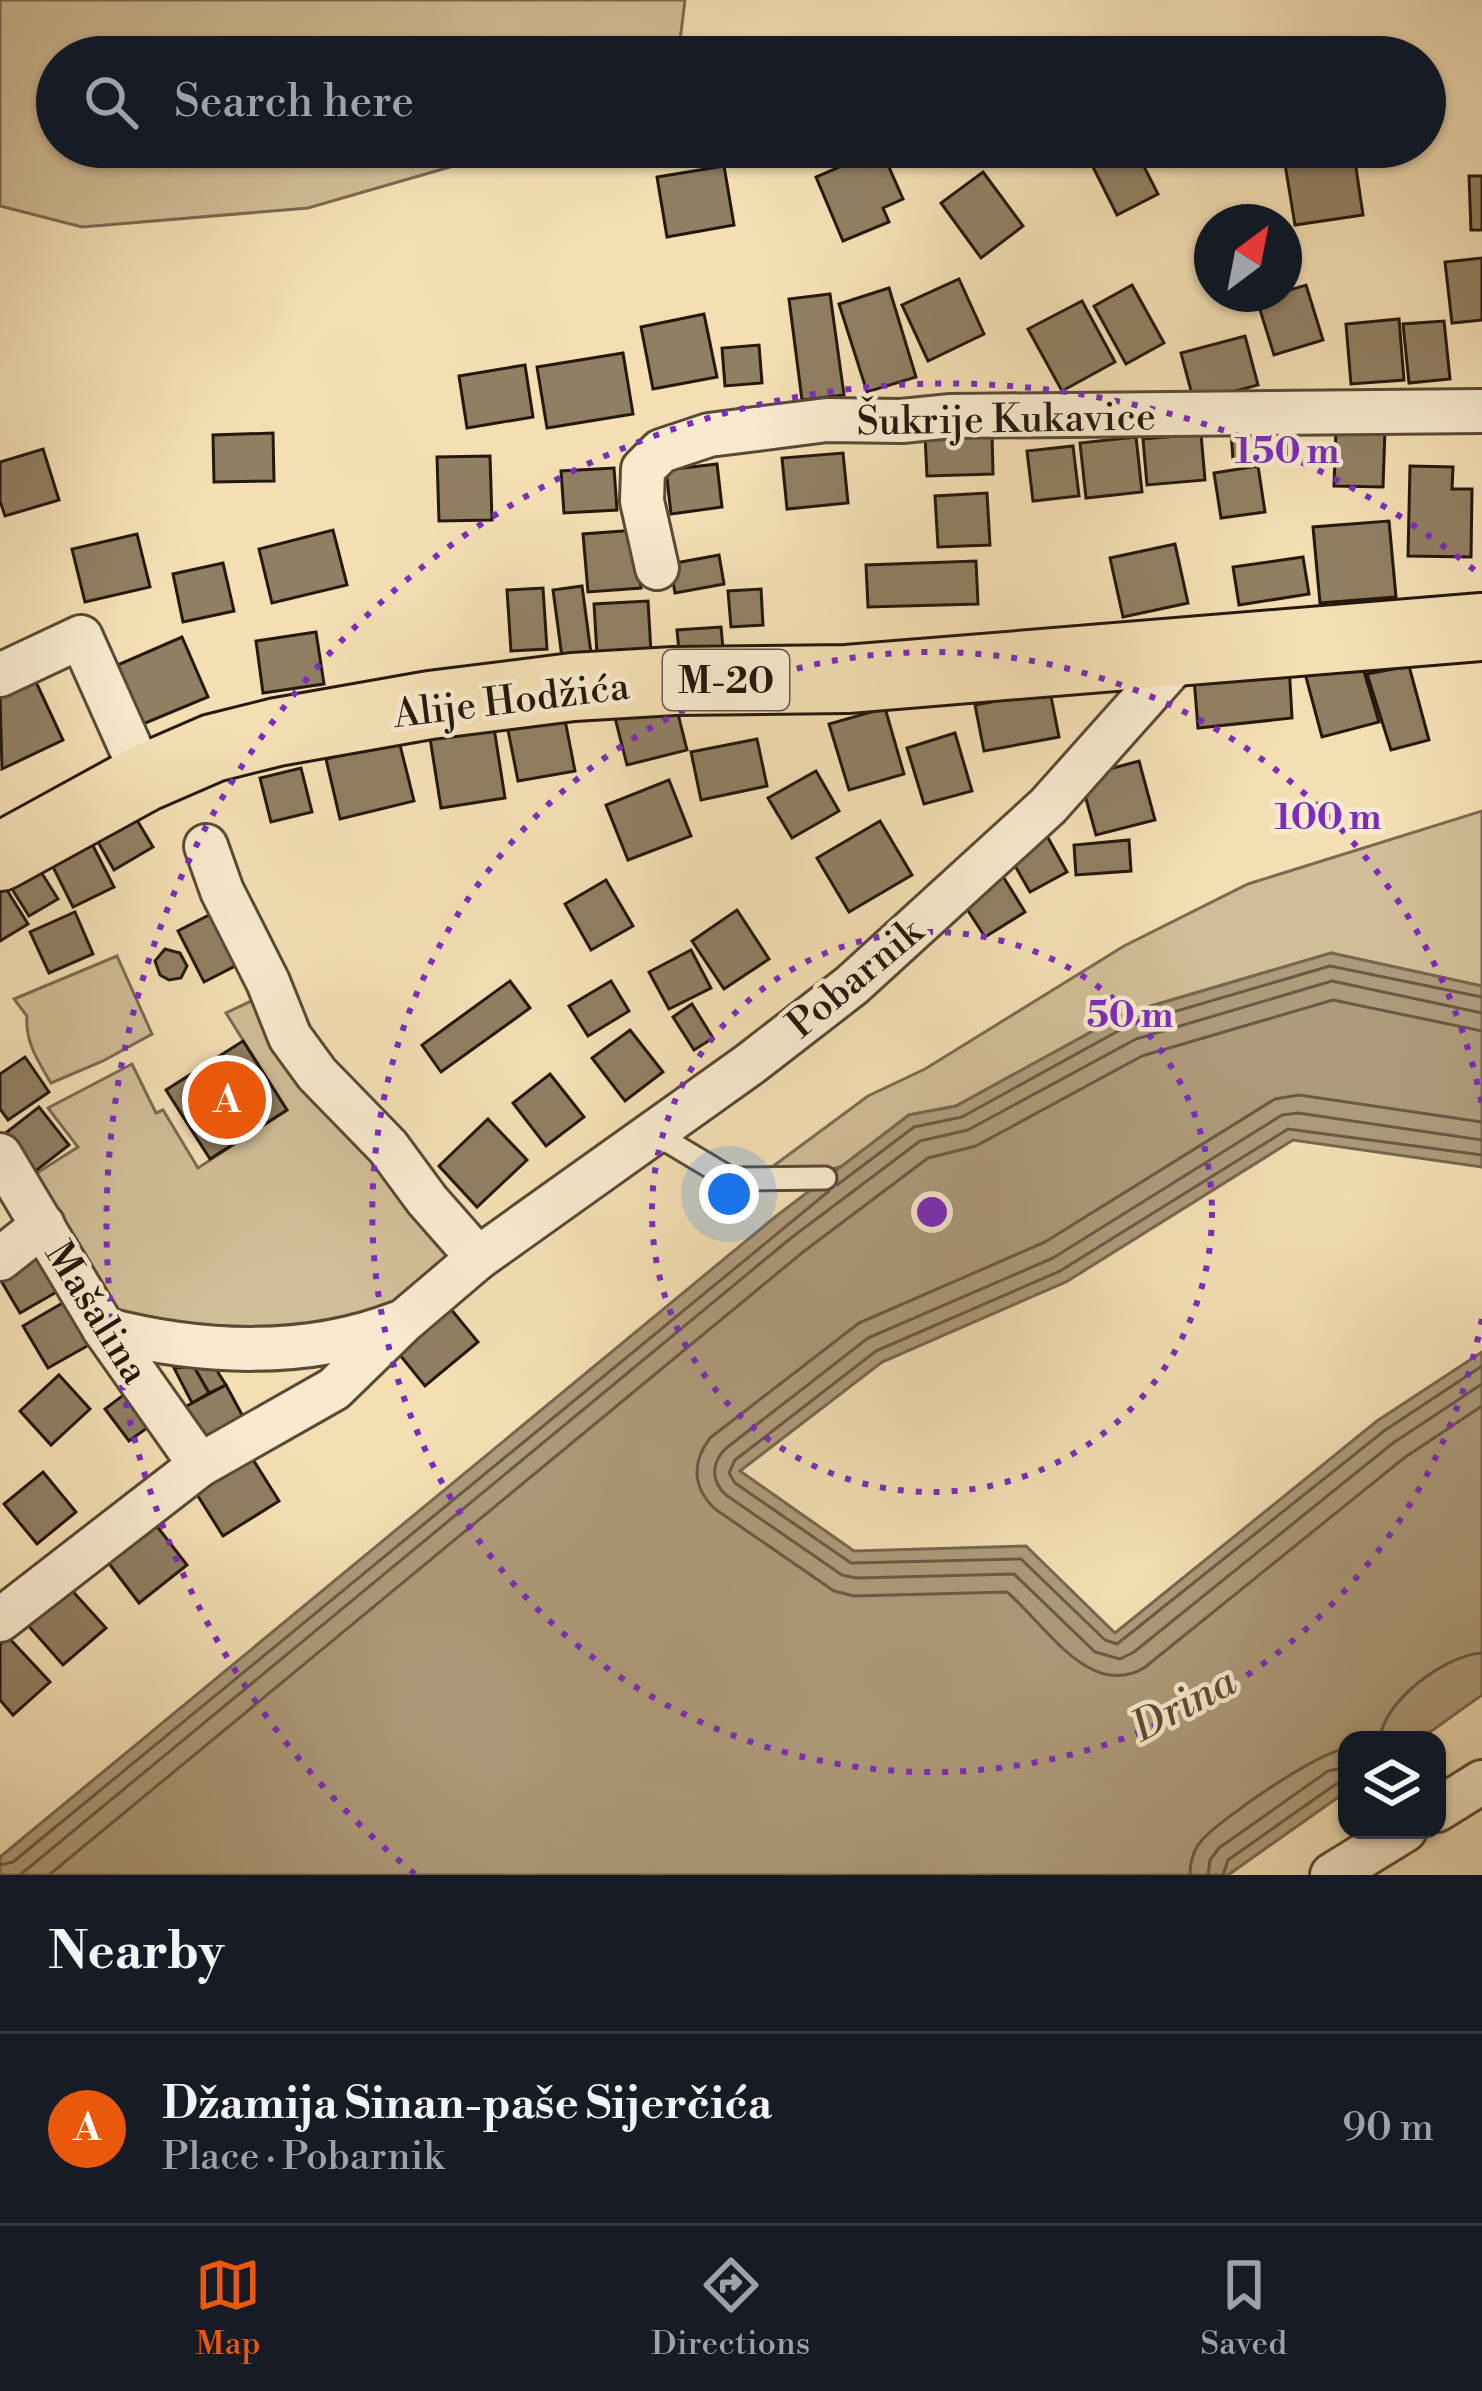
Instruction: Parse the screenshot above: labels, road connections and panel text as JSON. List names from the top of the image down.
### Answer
{
  "streets": {
    "main road": ["M-20", "Alije Hodžića"],
    "street": ["Šukrije Kukavice", "Pobarnik", "Mašalina"]
  },
  "crossings": [
    ["Alije Hodžića", "Pobarnik"],
    ["Pobarnik", "Mašalina"]
  ],
  "water": ["Drina"],
  "north": "top right",
  "page": {
    "search": "Search here",
    "pins": "A",
    "heading": "Nearby",
    "list": [
      {
        "mark": "A",
        "name": "Džamija Sinan-paše Sijerčića",
        "note": "Place · Pobarnik",
        "value": "90 m"
      }
    ],
    "nav": ["Map", "Directions", "Saved"]
  },
  "rings": ["150 m", "100 m", "50 m"]
}
